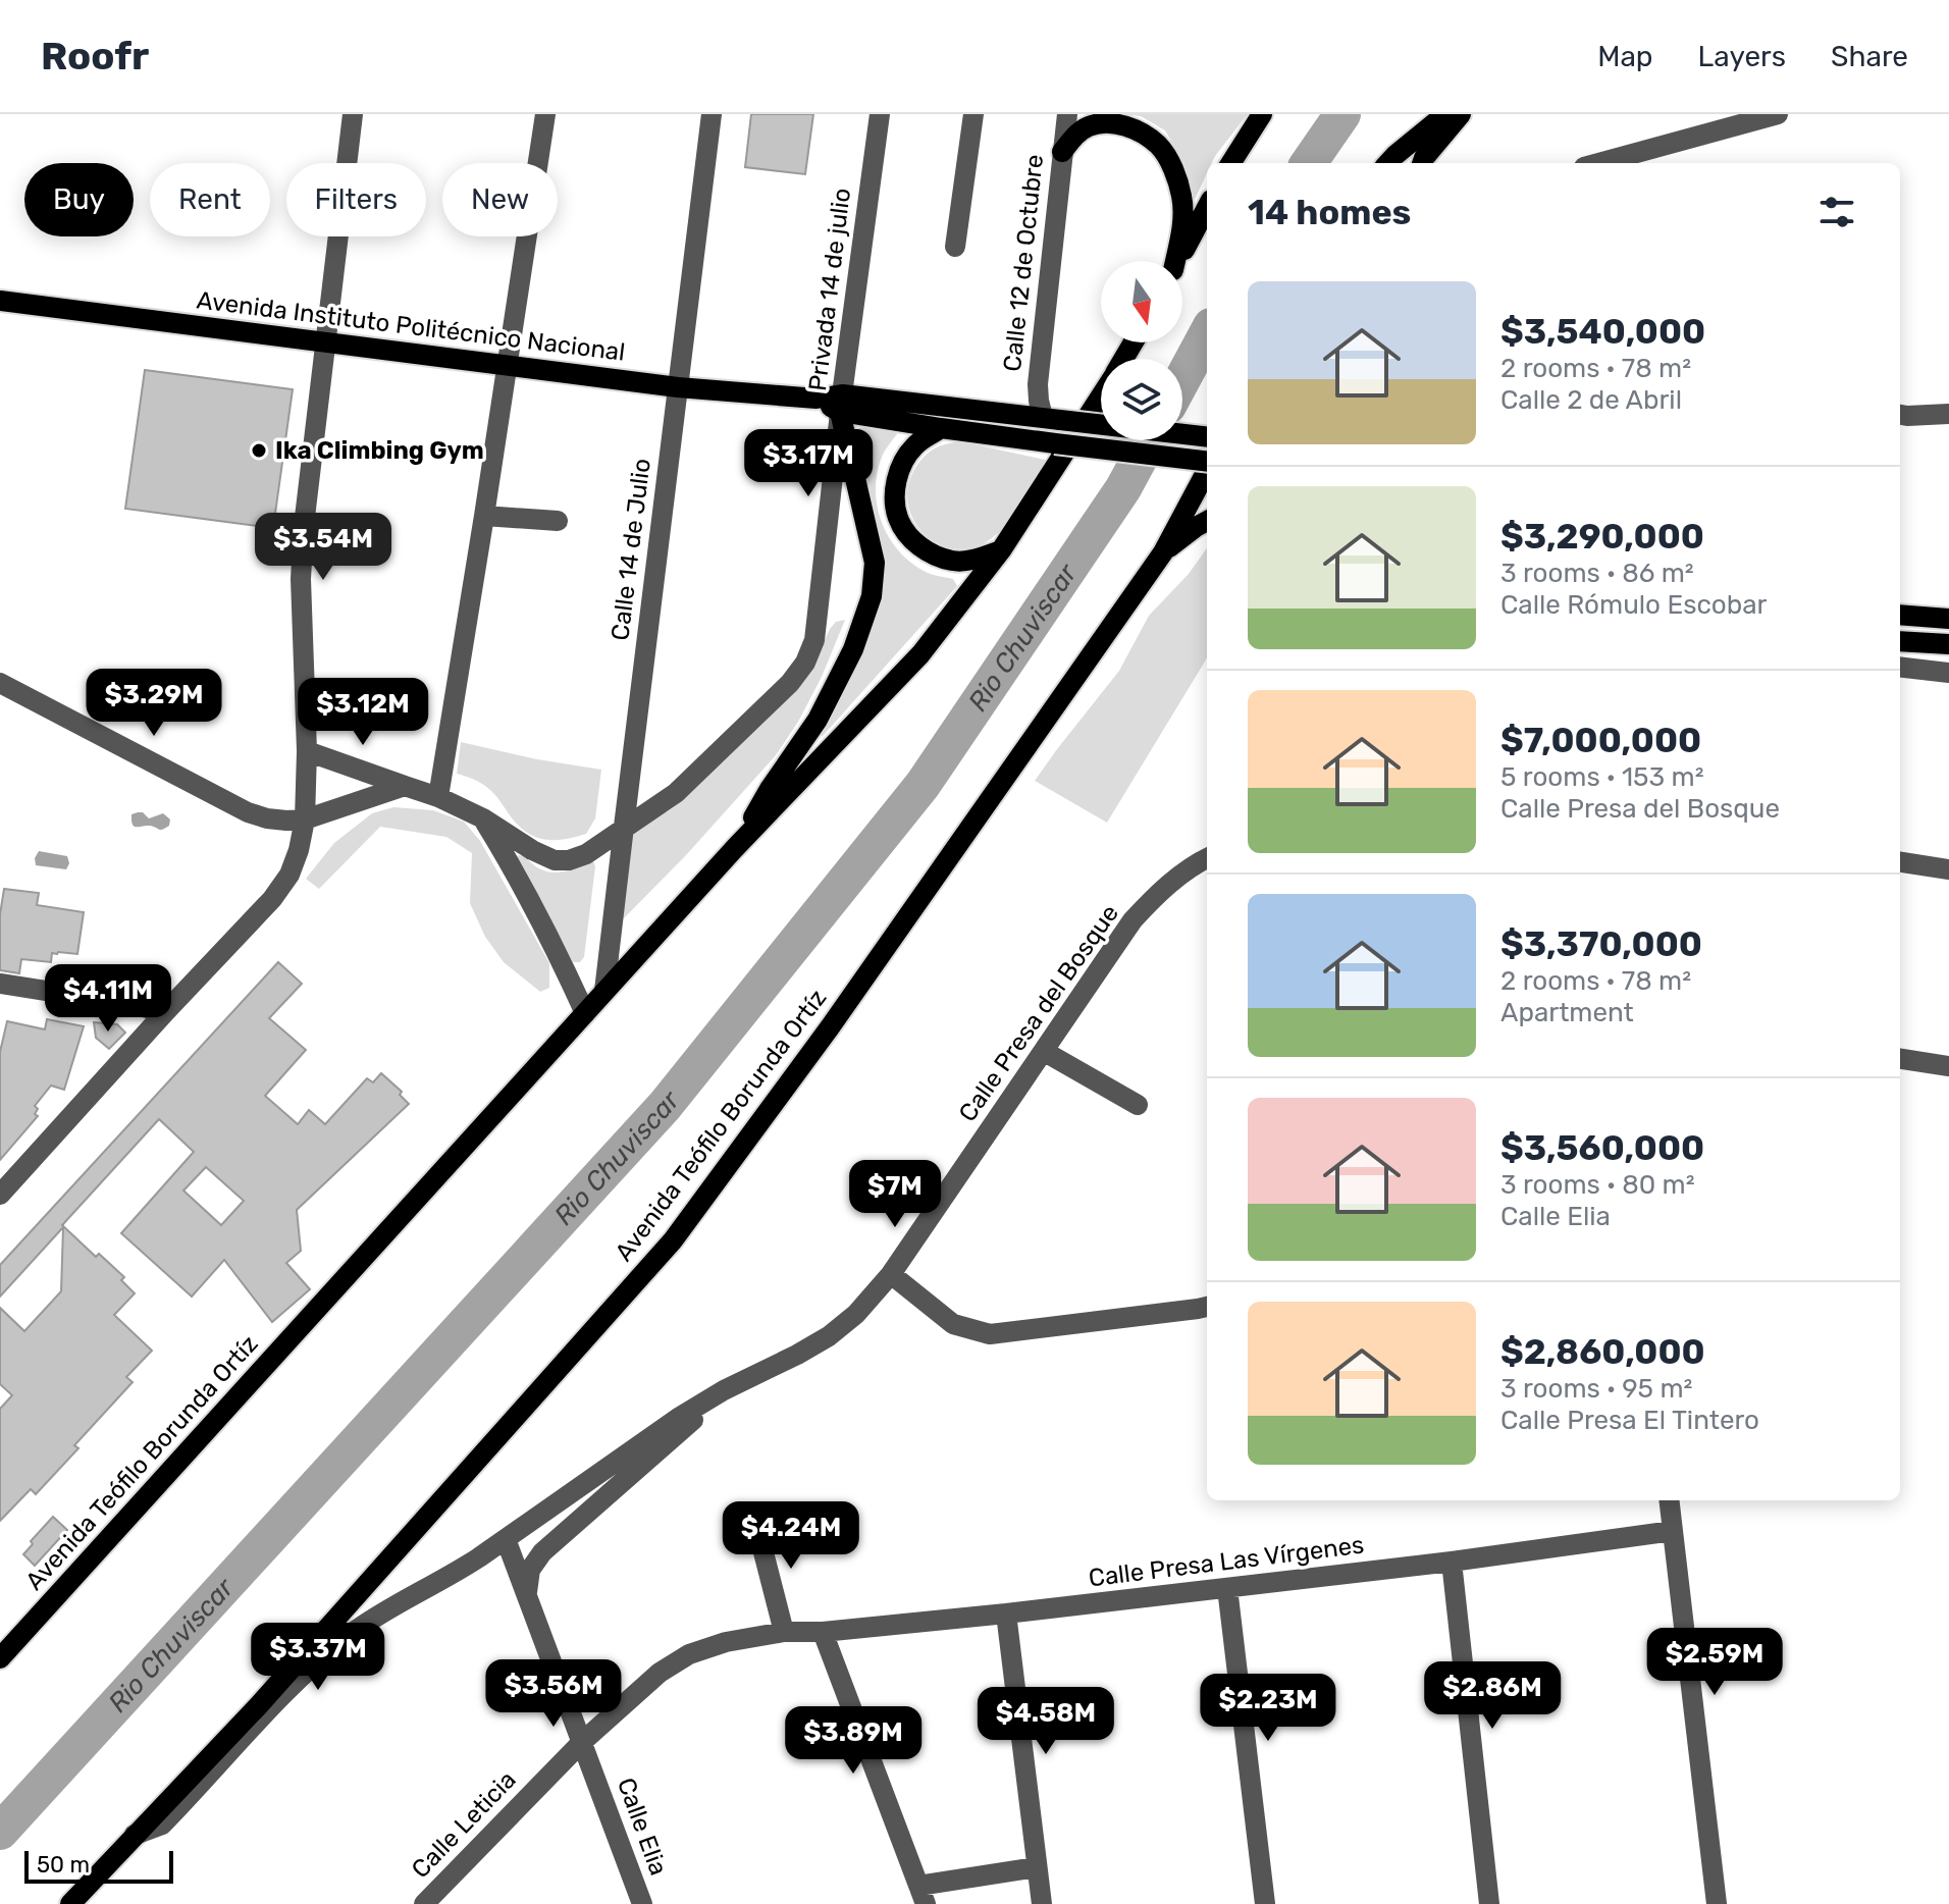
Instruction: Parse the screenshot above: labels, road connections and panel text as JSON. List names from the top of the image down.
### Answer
{
  "streets": {
    "main road": ["Avenida Instituto Politécnico Nacional", "Avenida Teófilo Borunda Ortíz"],
    "street": [
      "Calle 12 de Octubre",
      "Privada 14 de julio",
      "Calle 14 de Julio",
      "Calle Presa del Bosque",
      "Calle Presa Las Vírgenes",
      "Calle Leticia",
      "Calle Elia"
    ]
  },
  "crossings": [
    ["Calle 12 de Octubre", "Avenida Instituto Politécnico Nacional"],
    ["Privada 14 de julio", "Avenida Instituto Politécnico Nacional"],
    ["Privada 14 de julio", "Calle 14 de Julio"],
    ["Avenida Instituto Politécnico Nacional", "Calle 14 de Julio"],
    ["Calle 14 de Julio", "Avenida Teófilo Borunda Ortíz"],
    ["Calle Presa del Bosque", "Avenida Teófilo Borunda Ortíz"],
    ["Calle Presa del Bosque", "Calle Elia"],
    ["Calle Presa Las Vírgenes", "Calle Leticia"],
    ["Calle Leticia", "Calle Elia"]
  ],
  "water": ["Rio Chuviscar"],
  "places": ["Ika Climbing Gym"],
  "scale_bar": "50 m",
  "north": "bottom",
  "page": {
    "header": "Roofr",
    "nav": ["Map", "Layers", "Share"],
    "chip": [
      "Buy",
      "Rent",
      "Filters",
      "New"
    ],
    "heading": "14 homes",
    "list": [
      {
        "name": "$3,540,000",
        "note": "2 rooms · 78 m² · Calle 2 de Abril"
      },
      {
        "name": "$3,290,000",
        "note": "3 rooms · 86 m² · Calle Rómulo Escobar"
      },
      {
        "name": "$7,000,000",
        "note": "5 rooms · 153 m² · Calle Presa del Bosque"
      },
      {
        "name": "$3,370,000",
        "note": "2 rooms · 78 m² · Apartment"
      },
      {
        "name": "$3,560,000",
        "note": "3 rooms · 80 m² · Calle Elia"
      },
      {
        "name": "$2,860,000",
        "note": "3 rooms · 95 m² · Calle Presa El Tintero"
      }
    ],
    "price": [
      "$3.17M",
      "$3.54M",
      "$3.29M",
      "$3.12M",
      "$4.11M",
      "$7M",
      "$4.24M",
      "$3.37M",
      "$2.59M",
      "$3.56M",
      "$2.86M",
      "$2.23M",
      "$4.58M",
      "$3.89M"
    ],
    "scale": "50 m"
  }
}
